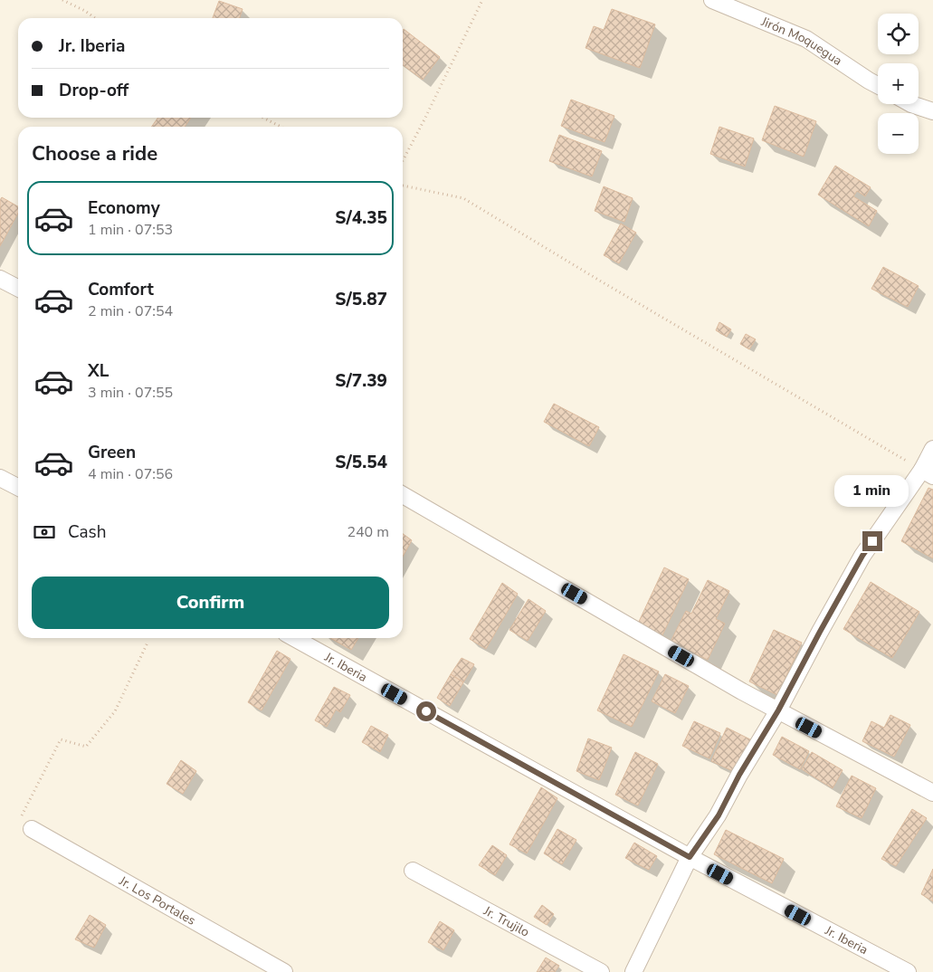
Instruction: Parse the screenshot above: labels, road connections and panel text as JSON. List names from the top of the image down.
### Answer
{
  "streets": {
    "street": [
      "Jirón Moquegua",
      "Jr. Iberia",
      "Jr. Los Portales",
      "Jr. Trujilo"
    ]
  },
  "page": {
    "map_buttons": ["+", "−"],
    "banner": ["Jr. Iberia", "Drop-off"],
    "heading": "Choose a ride",
    "list": [
      {
        "name": "Economy",
        "note": "1 min · 07:53",
        "value": "S/4.35"
      },
      {
        "name": "Comfort",
        "note": "2 min · 07:54",
        "value": "S/5.87"
      },
      {
        "name": "XL",
        "note": "3 min · 07:55",
        "value": "S/7.39"
      },
      {
        "name": "Green",
        "note": "4 min · 07:56",
        "value": "S/5.54"
      }
    ],
    "bubble": "1 min",
    "pay": ["Cash", "240 m"],
    "buttons": "Confirm"
  }
}
